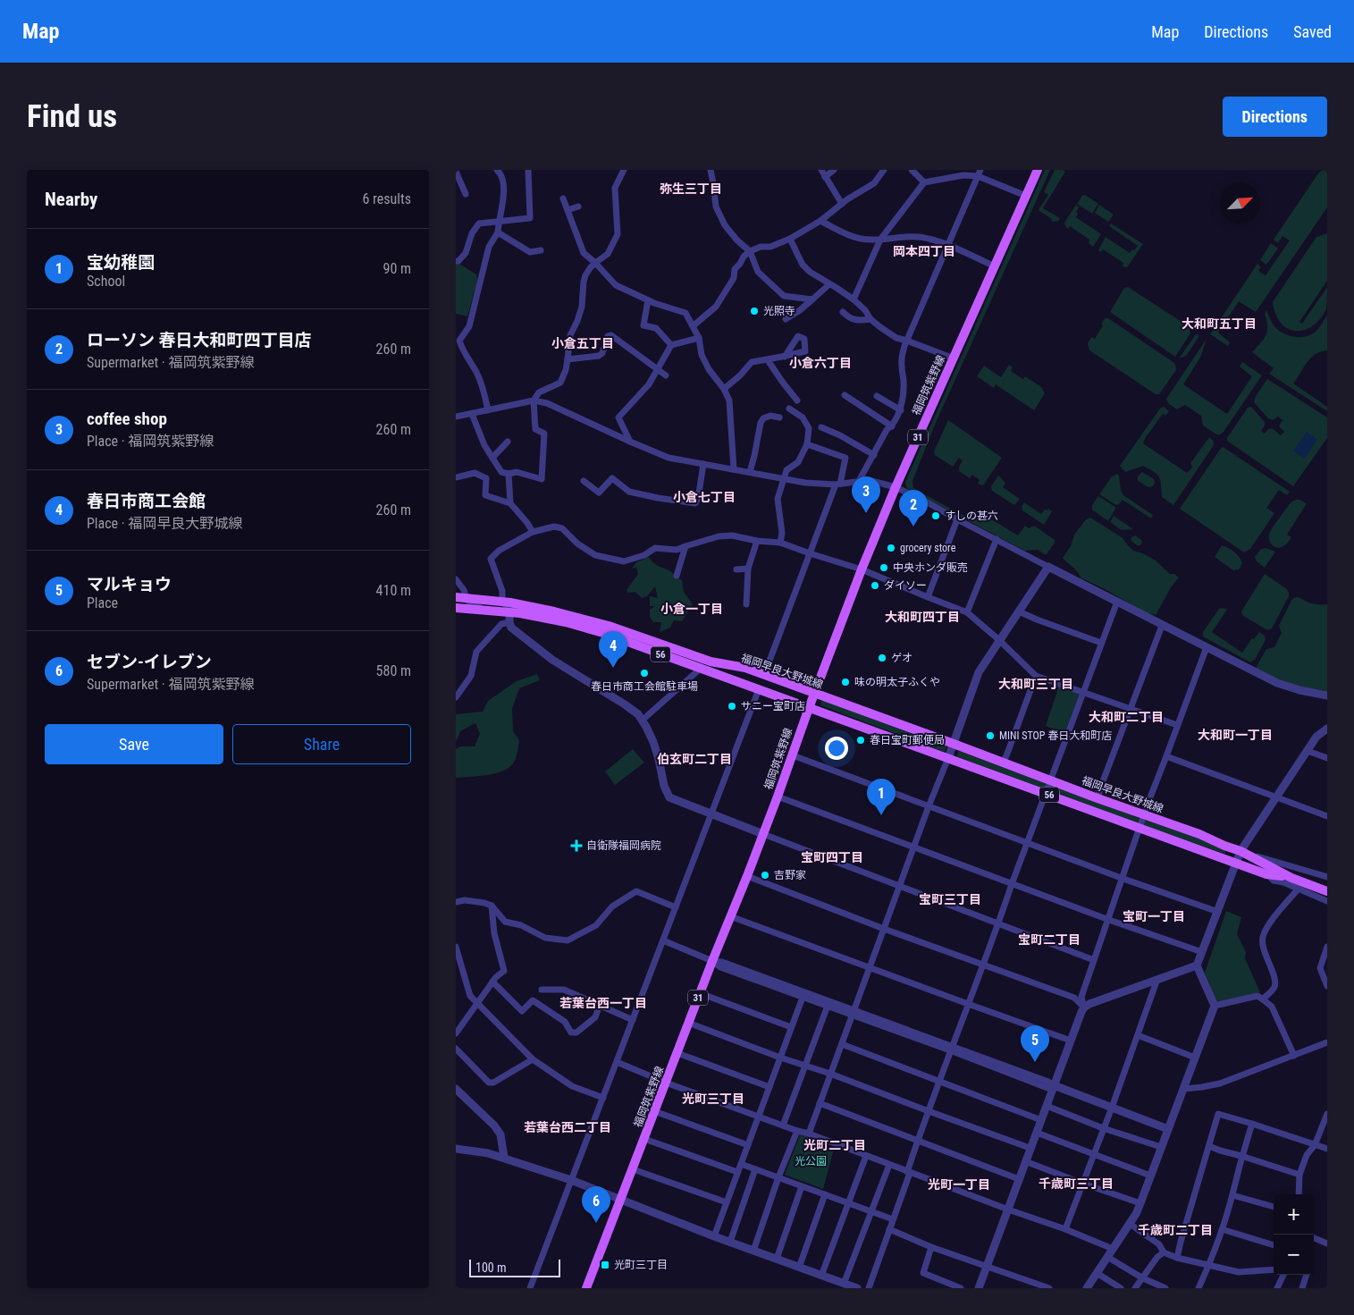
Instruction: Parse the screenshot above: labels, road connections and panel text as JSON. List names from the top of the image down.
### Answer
{
  "streets": {
    "main road": [
      "福岡筑紫野線",
      "31",
      "56",
      "福岡早良大野城線"
    ]
  },
  "crossings": [
    ["福岡筑紫野線", "福岡早良大野城線"]
  ],
  "districts": [
    "弥生三丁目",
    "岡本四丁目",
    "大和町五丁目",
    "小倉五丁目",
    "小倉六丁目",
    "小倉七丁目",
    "小倉一丁目",
    "大和町四丁目",
    "大和町三丁目",
    "大和町二丁目",
    "大和町一丁目",
    "伯玄町二丁目",
    "宝町四丁目",
    "宝町三丁目",
    "宝町一丁目",
    "宝町二丁目",
    "若葉台西一丁目",
    "光町三丁目",
    "若葉台西二丁目",
    "光町二丁目",
    "千歳町三丁目",
    "光町一丁目",
    "千歳町二丁目"
  ],
  "parks": ["光公園"],
  "places": {
    "other": [
      "光照寺",
      "すしの甚六",
      "grocery store",
      "中央ホンダ販売",
      "ダイソー",
      "ゲオ",
      "春日市商工会館駐車場",
      "味の明太子ふくや",
      "サニー宝町店",
      "MINI STOP 春日大和町店",
      "春日宝町郵便局",
      "吉野家"
    ],
    "health": ["自衛隊福岡病院"],
    "transit": ["光町三丁目"]
  },
  "scale_bar": "100 m",
  "north": "top right",
  "page": {
    "header": "Map",
    "nav": ["Map", "Directions", "Saved"],
    "buttons": [
      "Directions",
      ["Save", "Share"]
    ],
    "title": "Find us",
    "heading": ["Nearby", "6 results"],
    "list": [
      {
        "mark": "1",
        "name": "宝幼稚園",
        "note": "School",
        "value": "90 m"
      },
      {
        "mark": "2",
        "name": "ローソン 春日大和町四丁目店",
        "note": "Supermarket · 福岡筑紫野線",
        "value": "260 m"
      },
      {
        "mark": "3",
        "name": "coffee shop",
        "note": "Place · 福岡筑紫野線",
        "value": "260 m"
      },
      {
        "mark": "4",
        "name": "春日市商工会館",
        "note": "Place · 福岡早良大野城線",
        "value": "260 m"
      },
      {
        "mark": "5",
        "name": "マルキョウ",
        "note": "Place",
        "value": "410 m"
      },
      {
        "mark": "6",
        "name": "セブン-イレブン",
        "note": "Supermarket · 福岡筑紫野線",
        "value": "580 m"
      }
    ],
    "pins": [
      "3",
      "2",
      "4",
      "1",
      "5",
      "6"
    ],
    "map_buttons": ["+", "−"],
    "scale": "100 m"
  }
}
